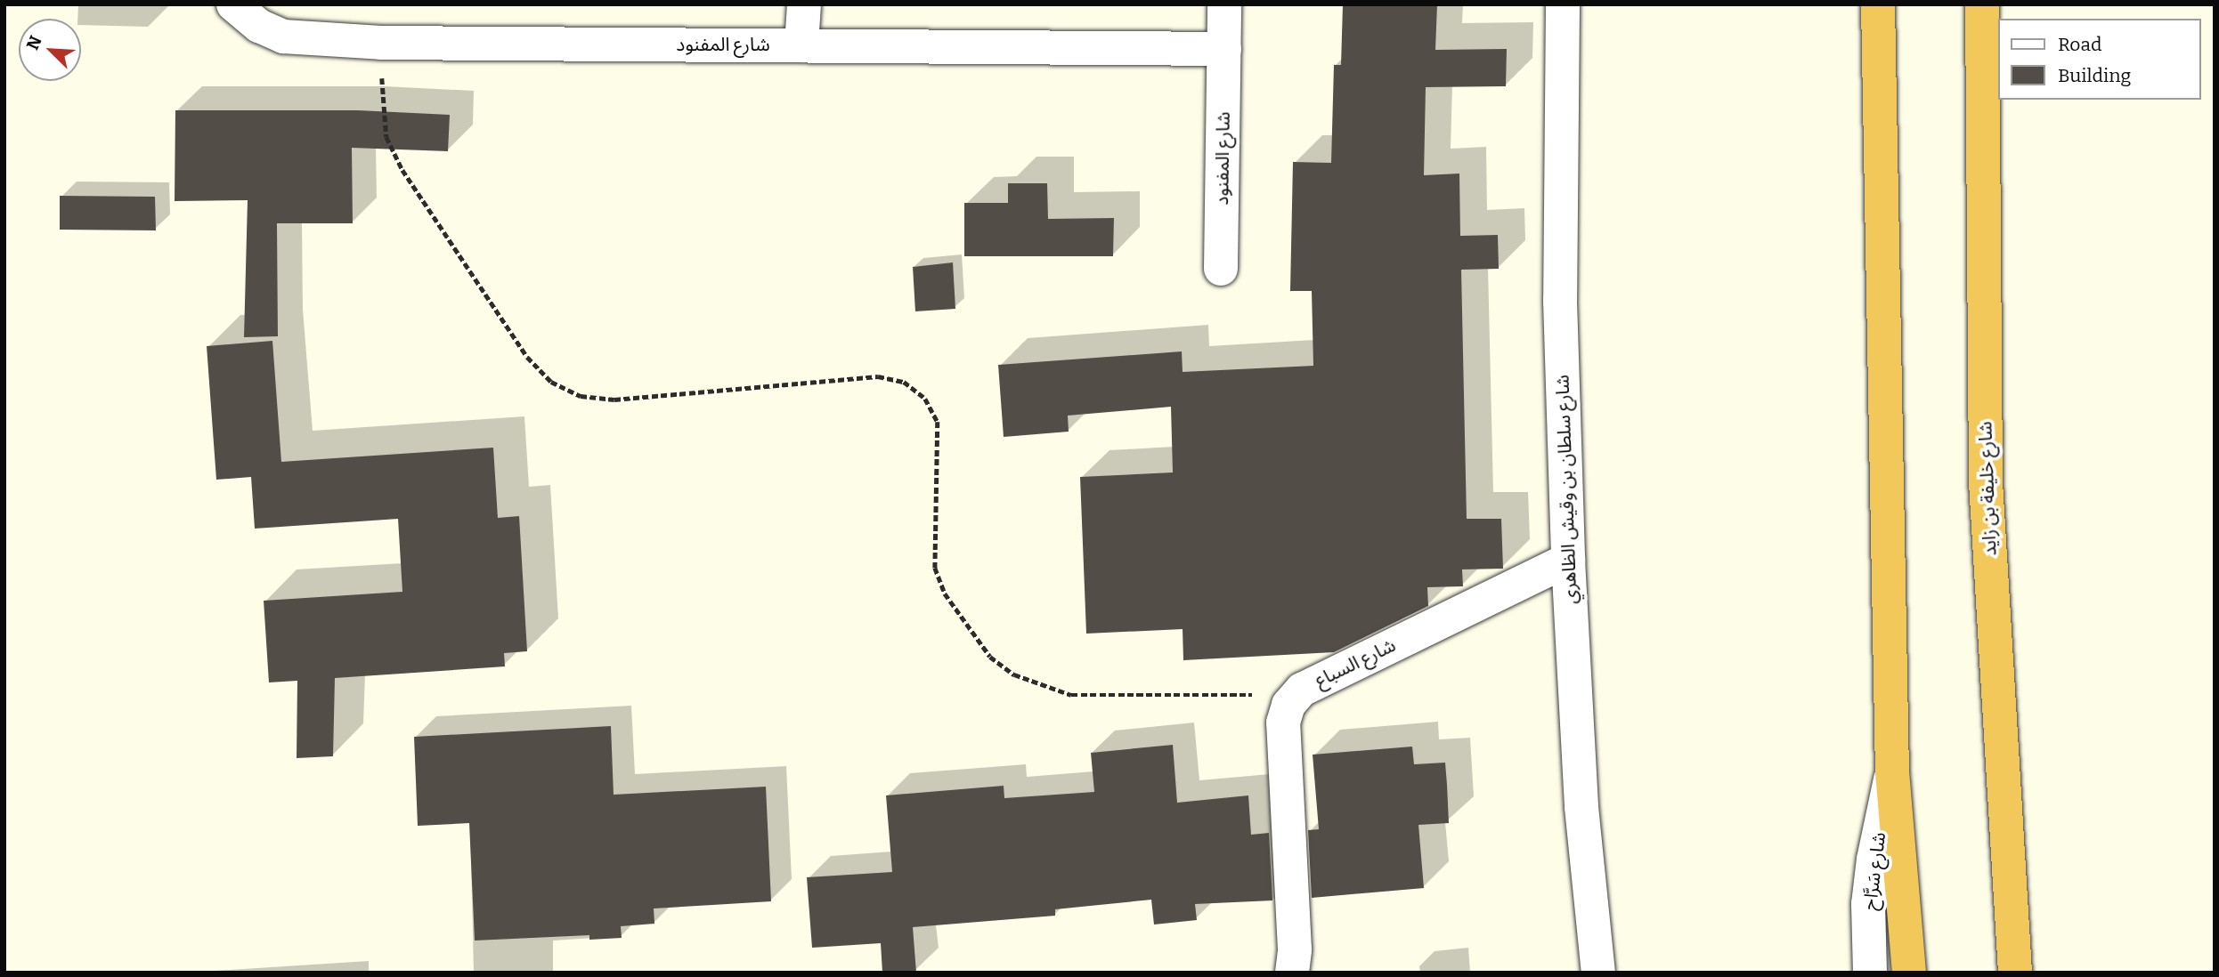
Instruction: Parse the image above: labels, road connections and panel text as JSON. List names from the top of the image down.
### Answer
{
  "streets": {
    "highway": ["شارع خليفة بن زايد"],
    "street": [
      "شارع المفنود",
      "شارع سلطان بن وقيش الظاهري",
      "شارع السباع",
      "شارع سَرَّاح"
    ]
  },
  "crossings": [
    ["شارع سلطان بن وقيش الظاهري", "شارع السباع"]
  ],
  "legend": ["Road", "Building"],
  "north": "top left"
}
